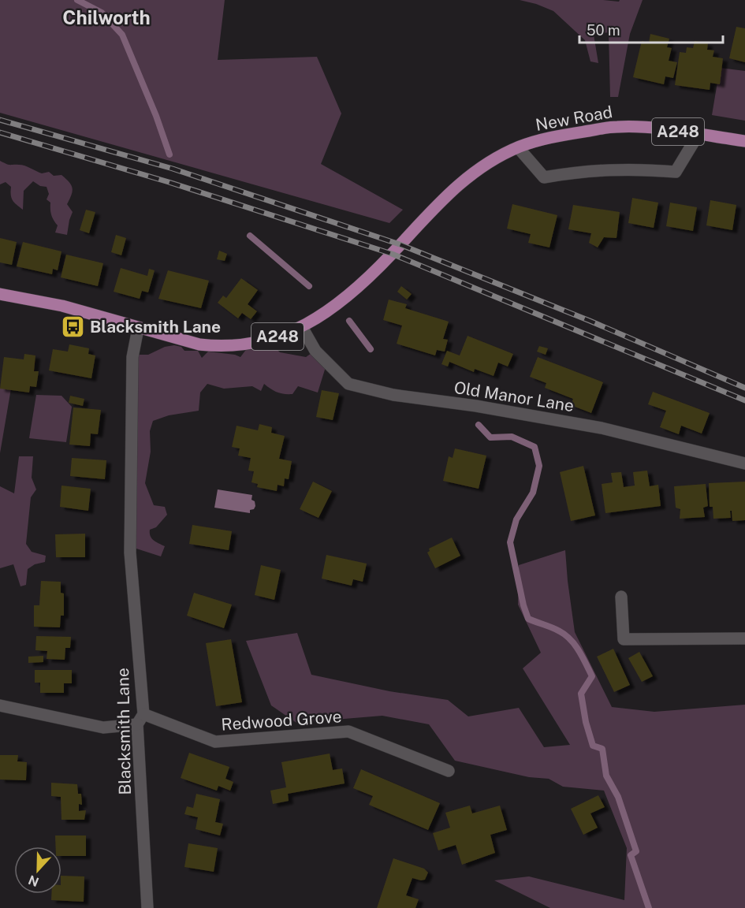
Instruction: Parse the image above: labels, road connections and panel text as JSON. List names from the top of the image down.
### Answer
{
  "streets": {
    "main road": ["New Road", "A248"],
    "street": ["Old Manor Lane", "Redwood Grove", "Blacksmith Lane"]
  },
  "crossings": [
    ["New Road", "A248"],
    ["New Road", "Old Manor Lane"],
    ["A248", "Old Manor Lane"],
    ["A248", "Blacksmith Lane"],
    ["Redwood Grove", "Blacksmith Lane"]
  ],
  "districts": ["Chilworth"],
  "places": {
    "bus stop": ["Blacksmith Lane"]
  },
  "scale_bar": "50 m",
  "north": "bottom"
}
